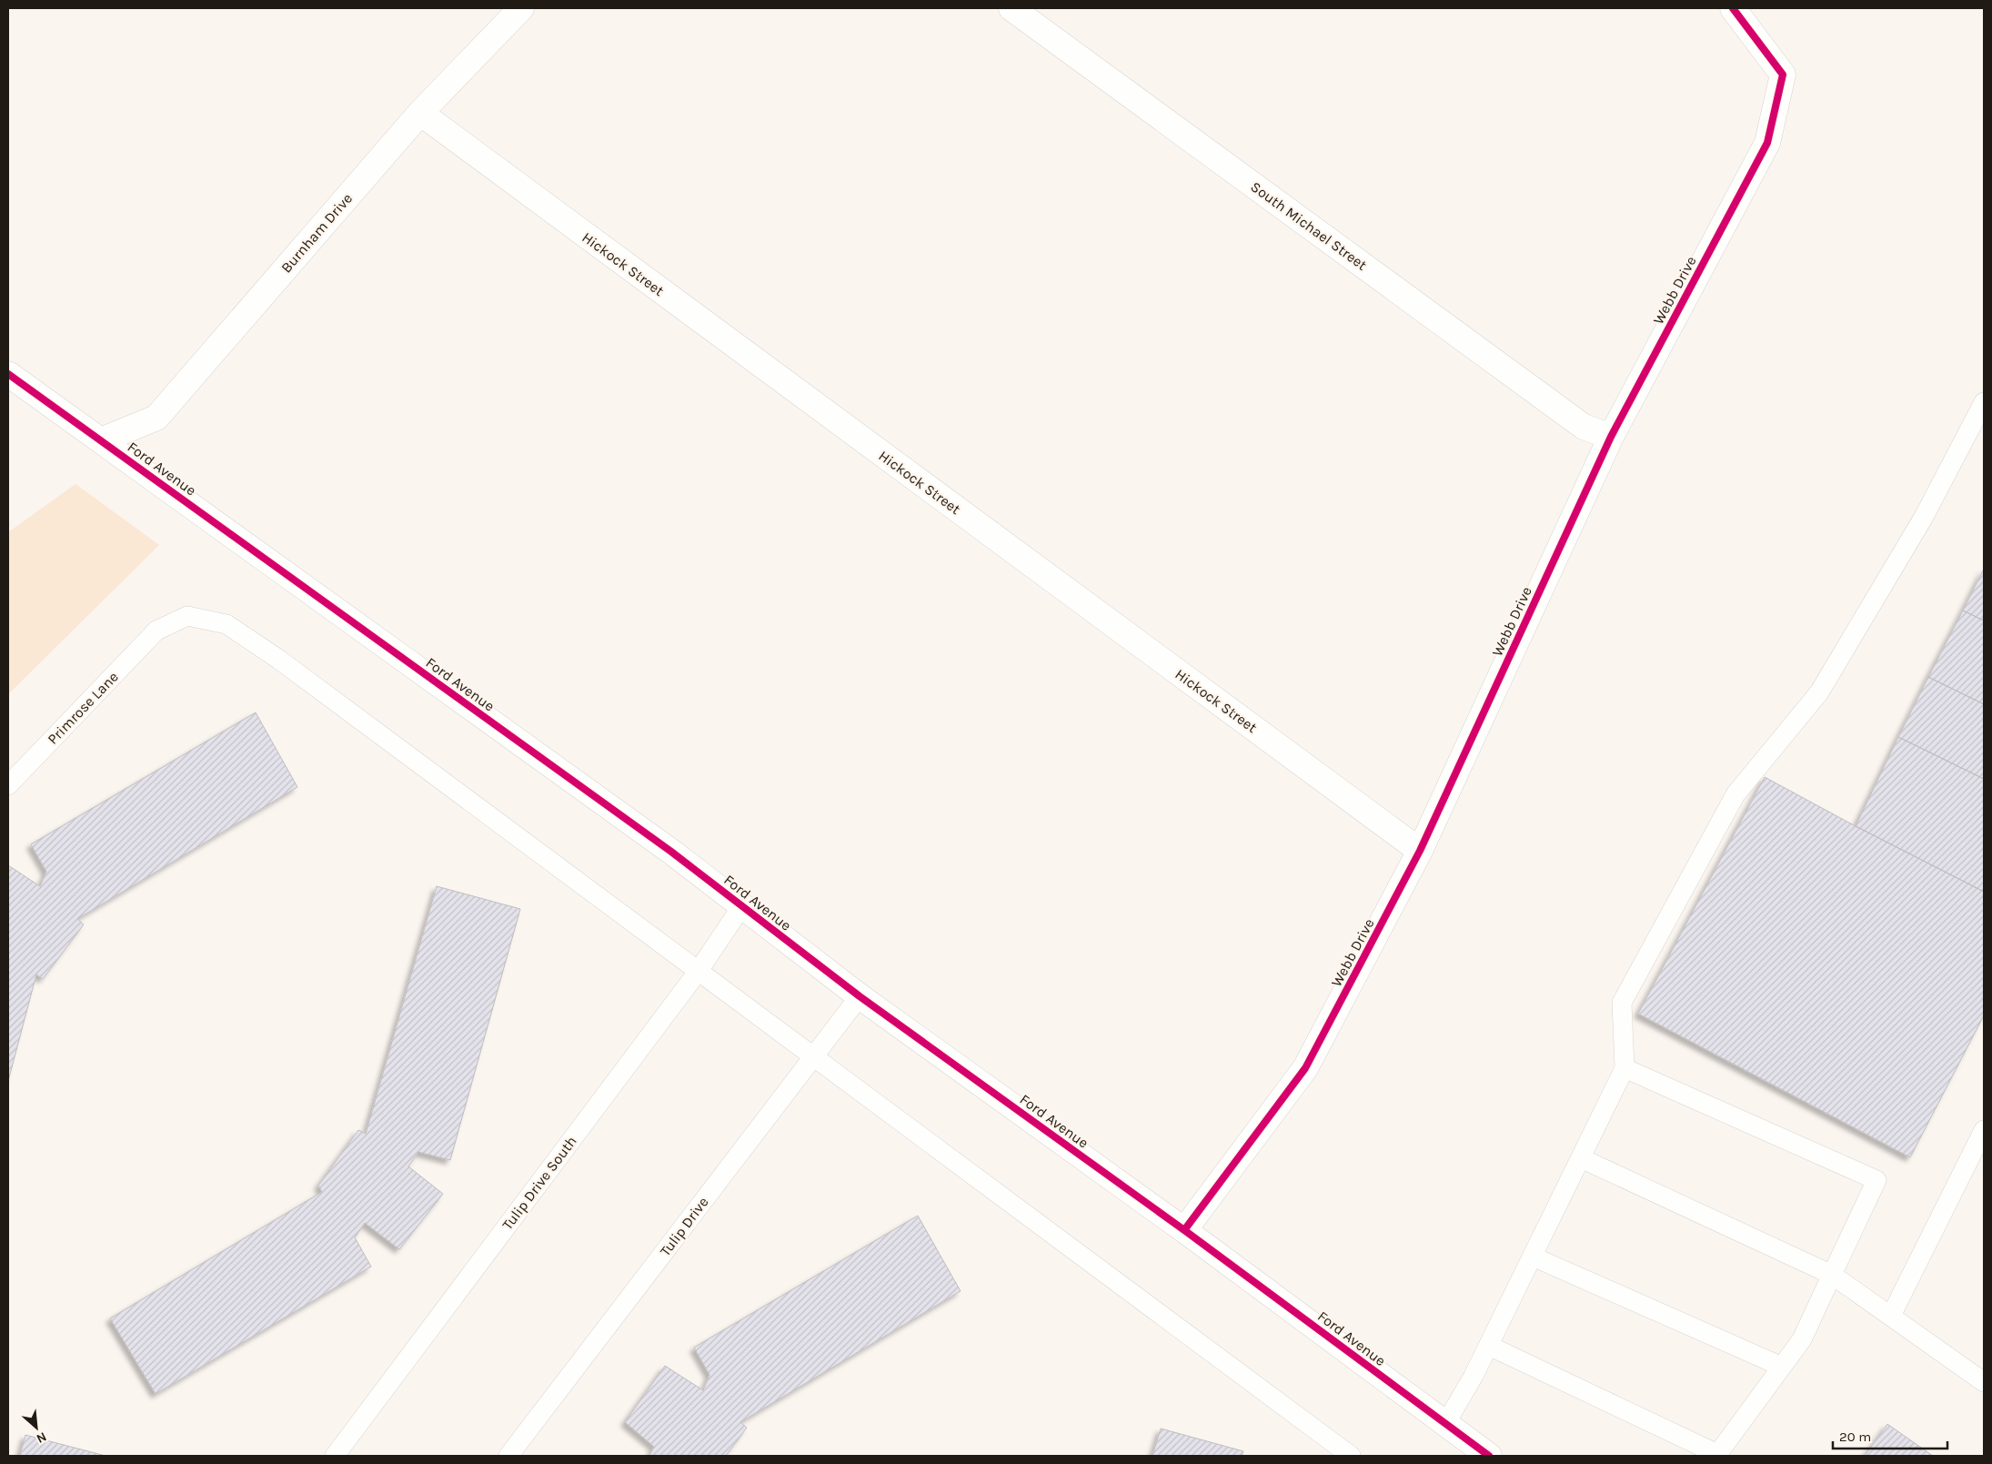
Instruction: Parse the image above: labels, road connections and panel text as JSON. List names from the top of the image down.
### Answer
{
  "streets": {
    "street": [
      "South Michael Street",
      "Burnham Drive",
      "Hickock Street",
      "Webb Drive",
      "Ford Avenue"
    ],
    "lane": ["Primrose Lane", "Tulip Drive South", "Tulip Drive"]
  },
  "crossings": [
    ["South Michael Street", "Webb Drive"],
    ["Burnham Drive", "Hickock Street"],
    ["Burnham Drive", "Ford Avenue"],
    ["Hickock Street", "Webb Drive"],
    ["Webb Drive", "Ford Avenue"],
    ["Ford Avenue", "Tulip Drive South"],
    ["Ford Avenue", "Tulip Drive"],
    ["Primrose Lane", "Tulip Drive South"]
  ],
  "scale_bar": "20 m",
  "north": "bottom right"
}
